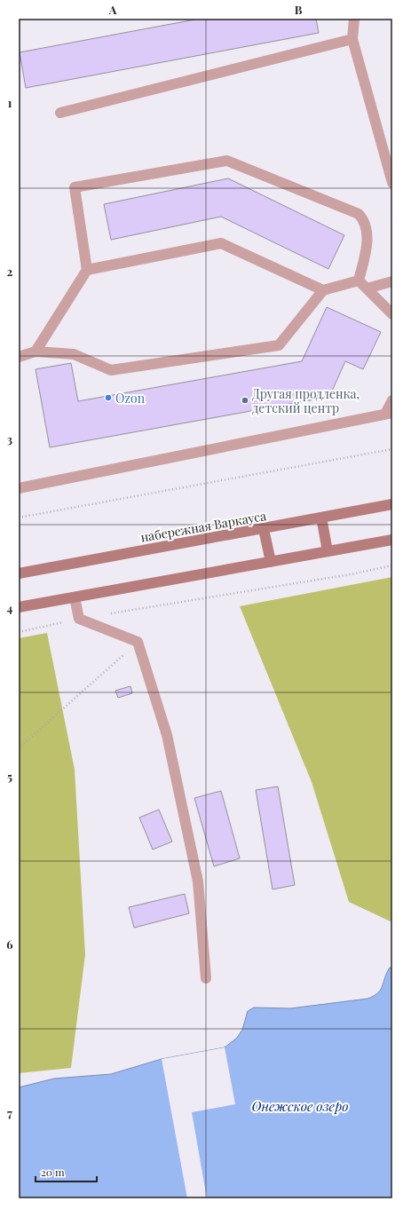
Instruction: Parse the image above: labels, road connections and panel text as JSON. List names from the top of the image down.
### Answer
{
  "streets": {
    "main road": ["набережная Варкауса"]
  },
  "water": ["Онежское озеро"],
  "places": ["Ozon", "Другая продленка, детский центр"],
  "scale_bar": "20 m",
  "grid": {
    "columns": ["A", "B"],
    "rows": [
      "1",
      "2",
      "3",
      "4",
      "5",
      "6",
      "7"
    ]
  }
}
